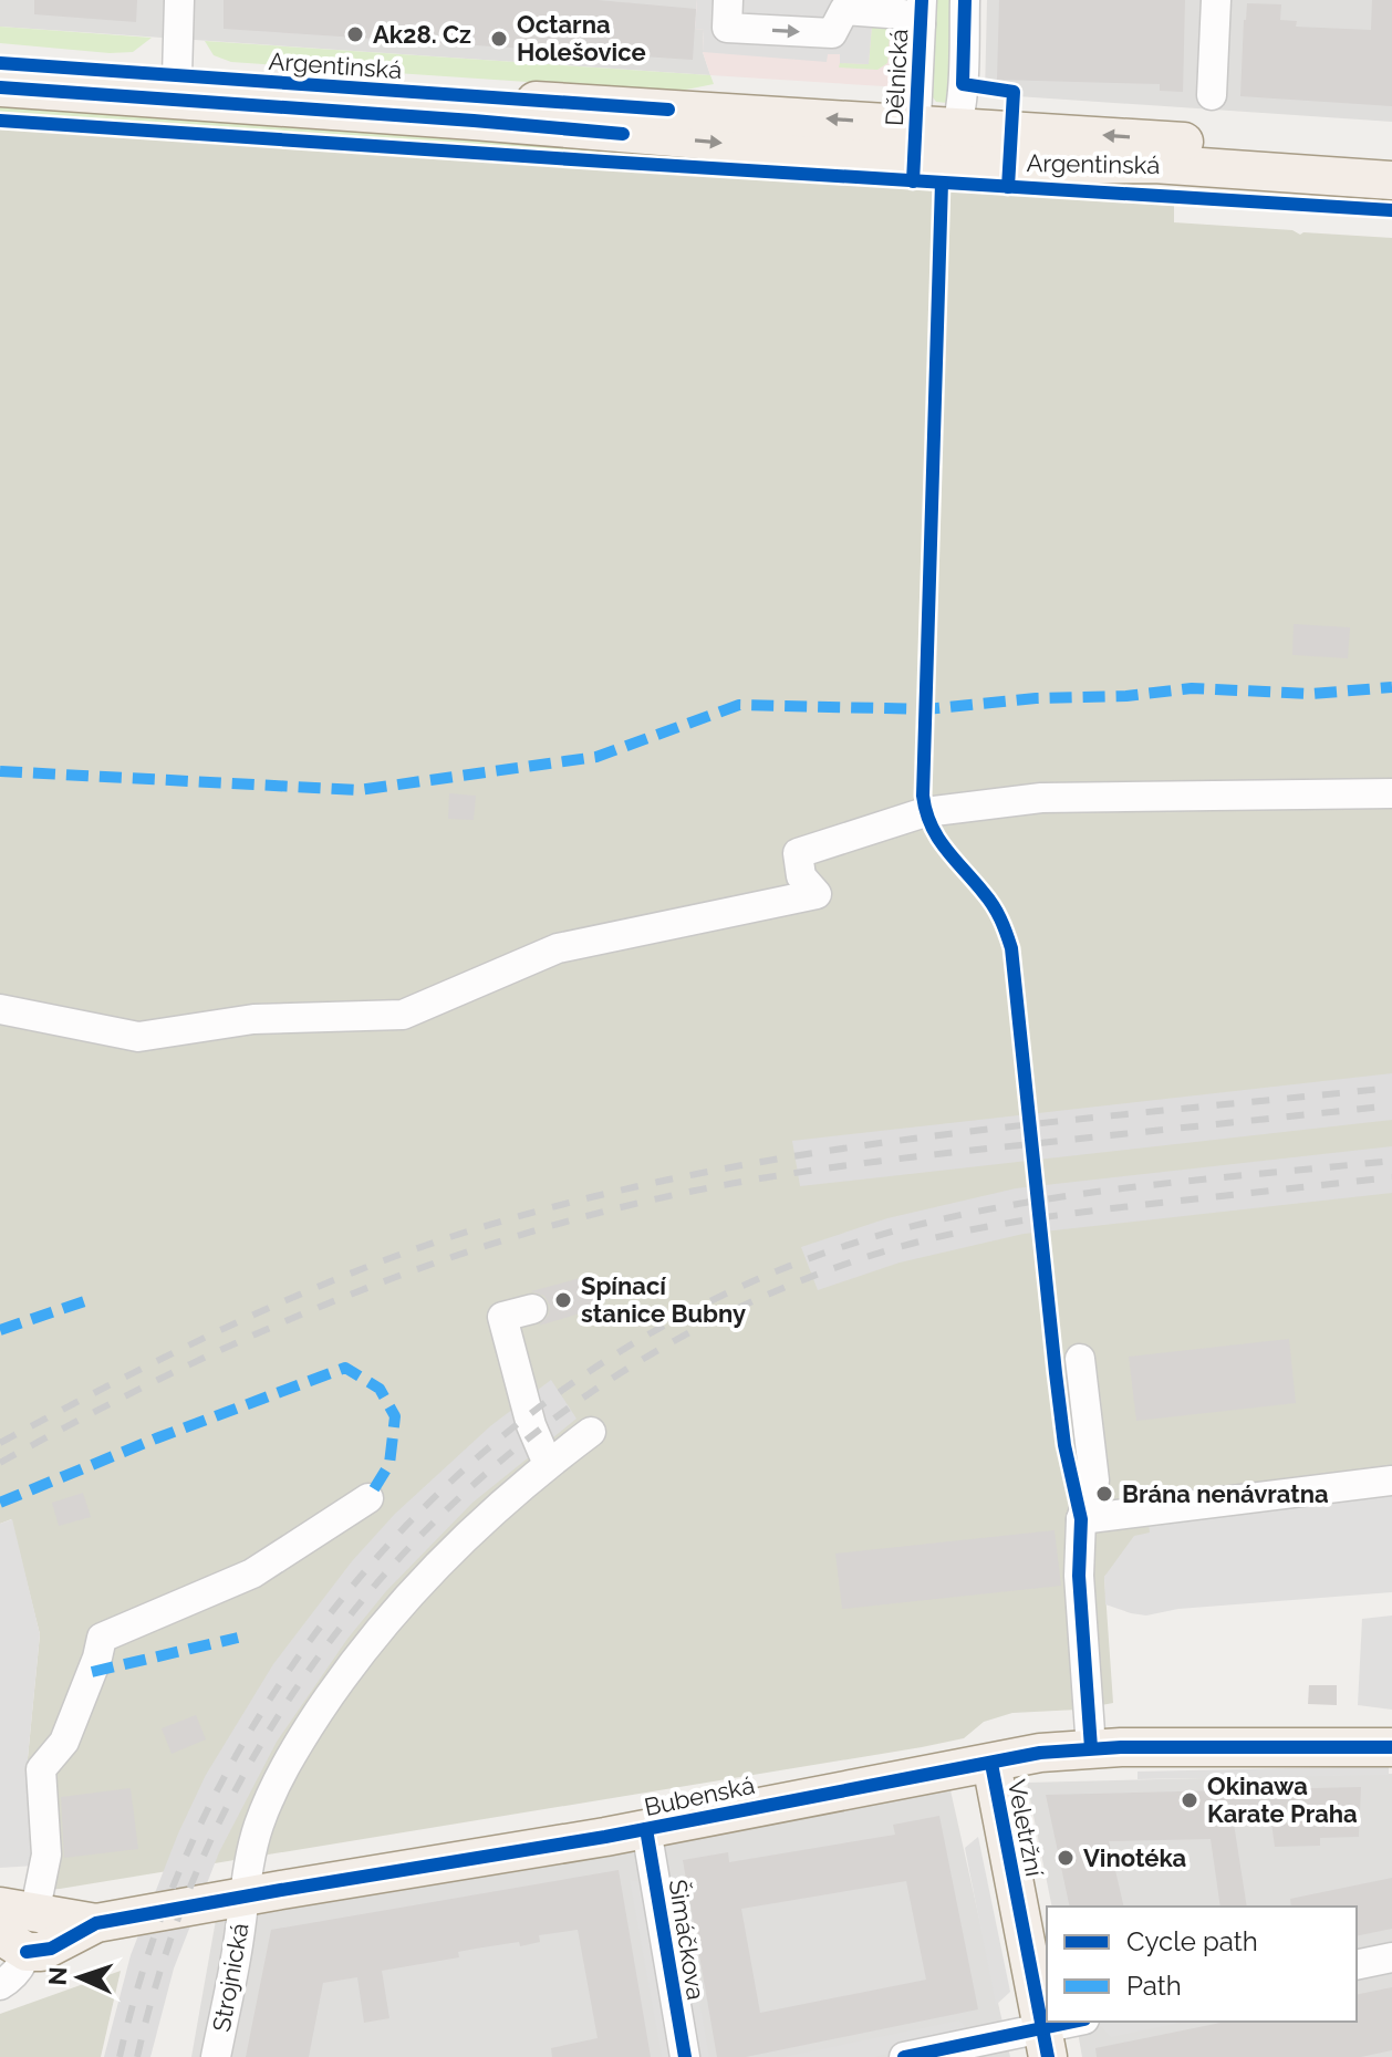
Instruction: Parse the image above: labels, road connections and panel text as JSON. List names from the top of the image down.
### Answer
{
  "streets": {
    "main road": ["Argentinská", "Bubenská", "Veletržní"],
    "street": ["Dělnická", "Šimáčkova", "Strojnická"]
  },
  "crossings": [
    ["Argentinská", "Dělnická"],
    ["Bubenská", "Veletržní"],
    ["Bubenská", "Šimáčkova"],
    ["Bubenská", "Strojnická"]
  ],
  "places": [
    "Ak28. Cz",
    "Octarna Holešovice",
    "Spínací stanice Bubny",
    "Brána nenávratna",
    "Okinawa Karate Praha",
    "Vinotéka"
  ],
  "legend": ["Cycle path", "Path"],
  "north": "left"
}
